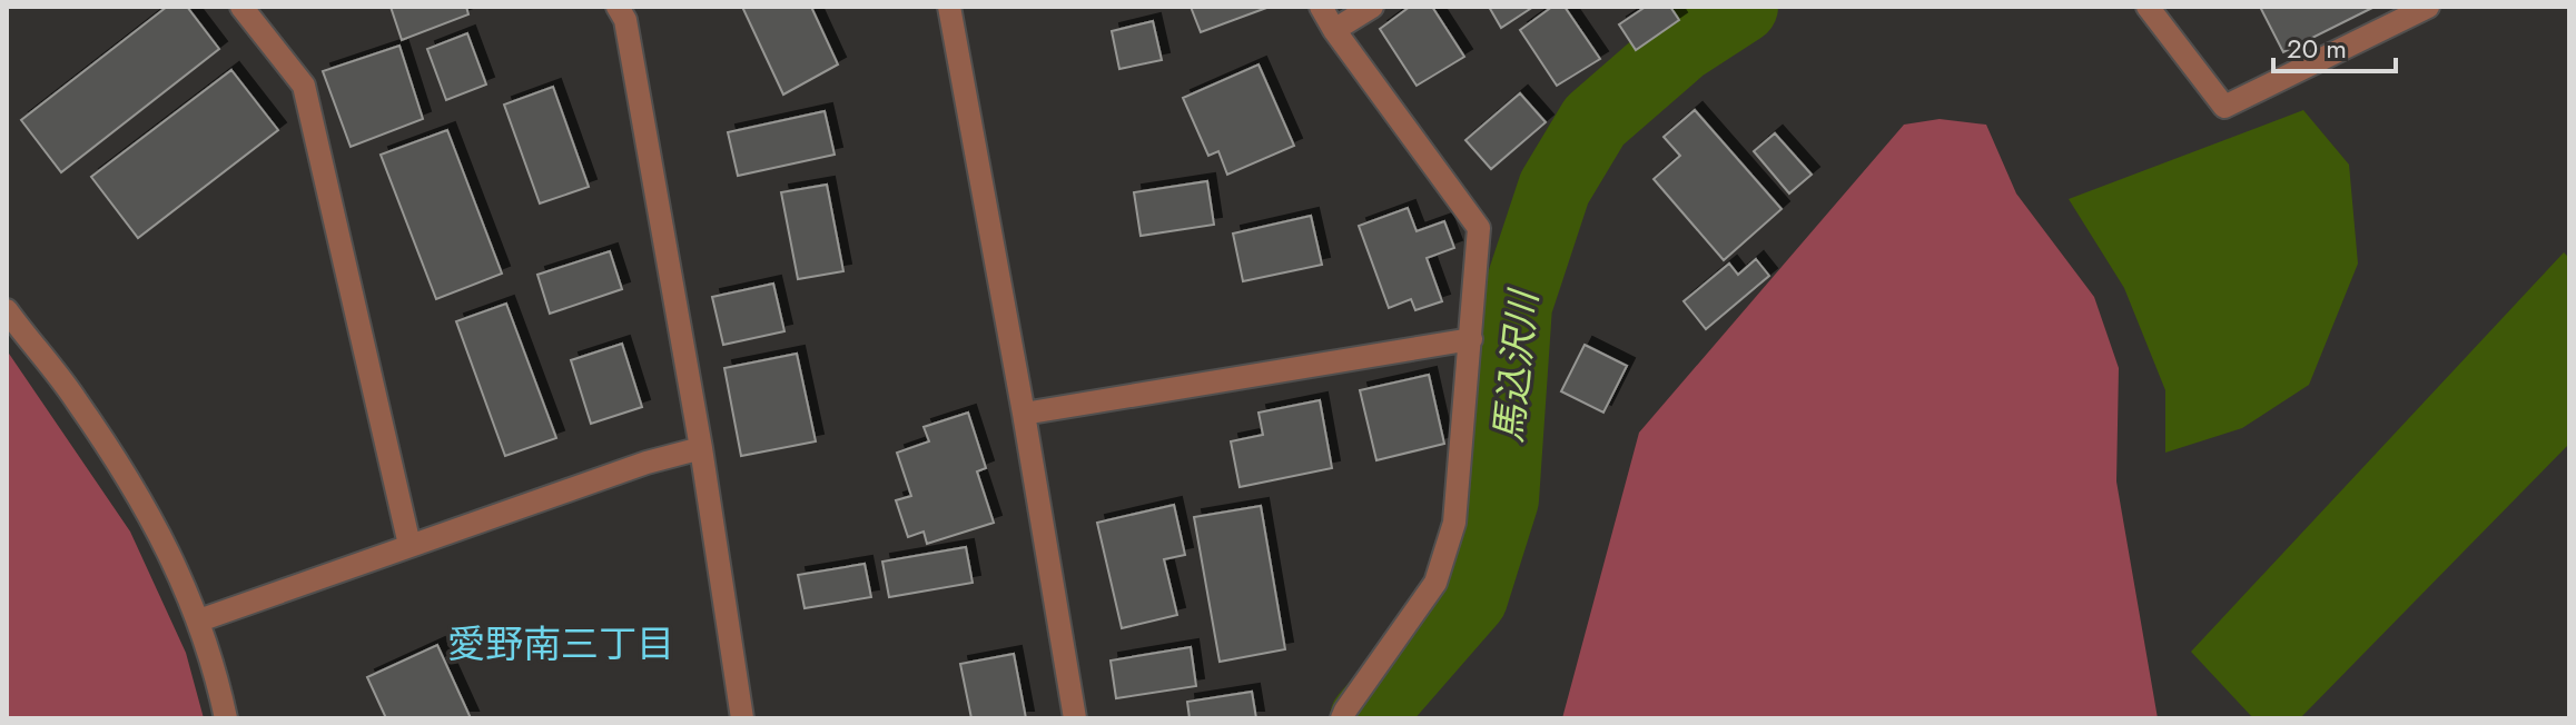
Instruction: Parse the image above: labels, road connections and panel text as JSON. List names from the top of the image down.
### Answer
{
  "districts": ["愛野南三丁目"],
  "water": ["馬込沢川"],
  "scale_bar": "20 m"
}
